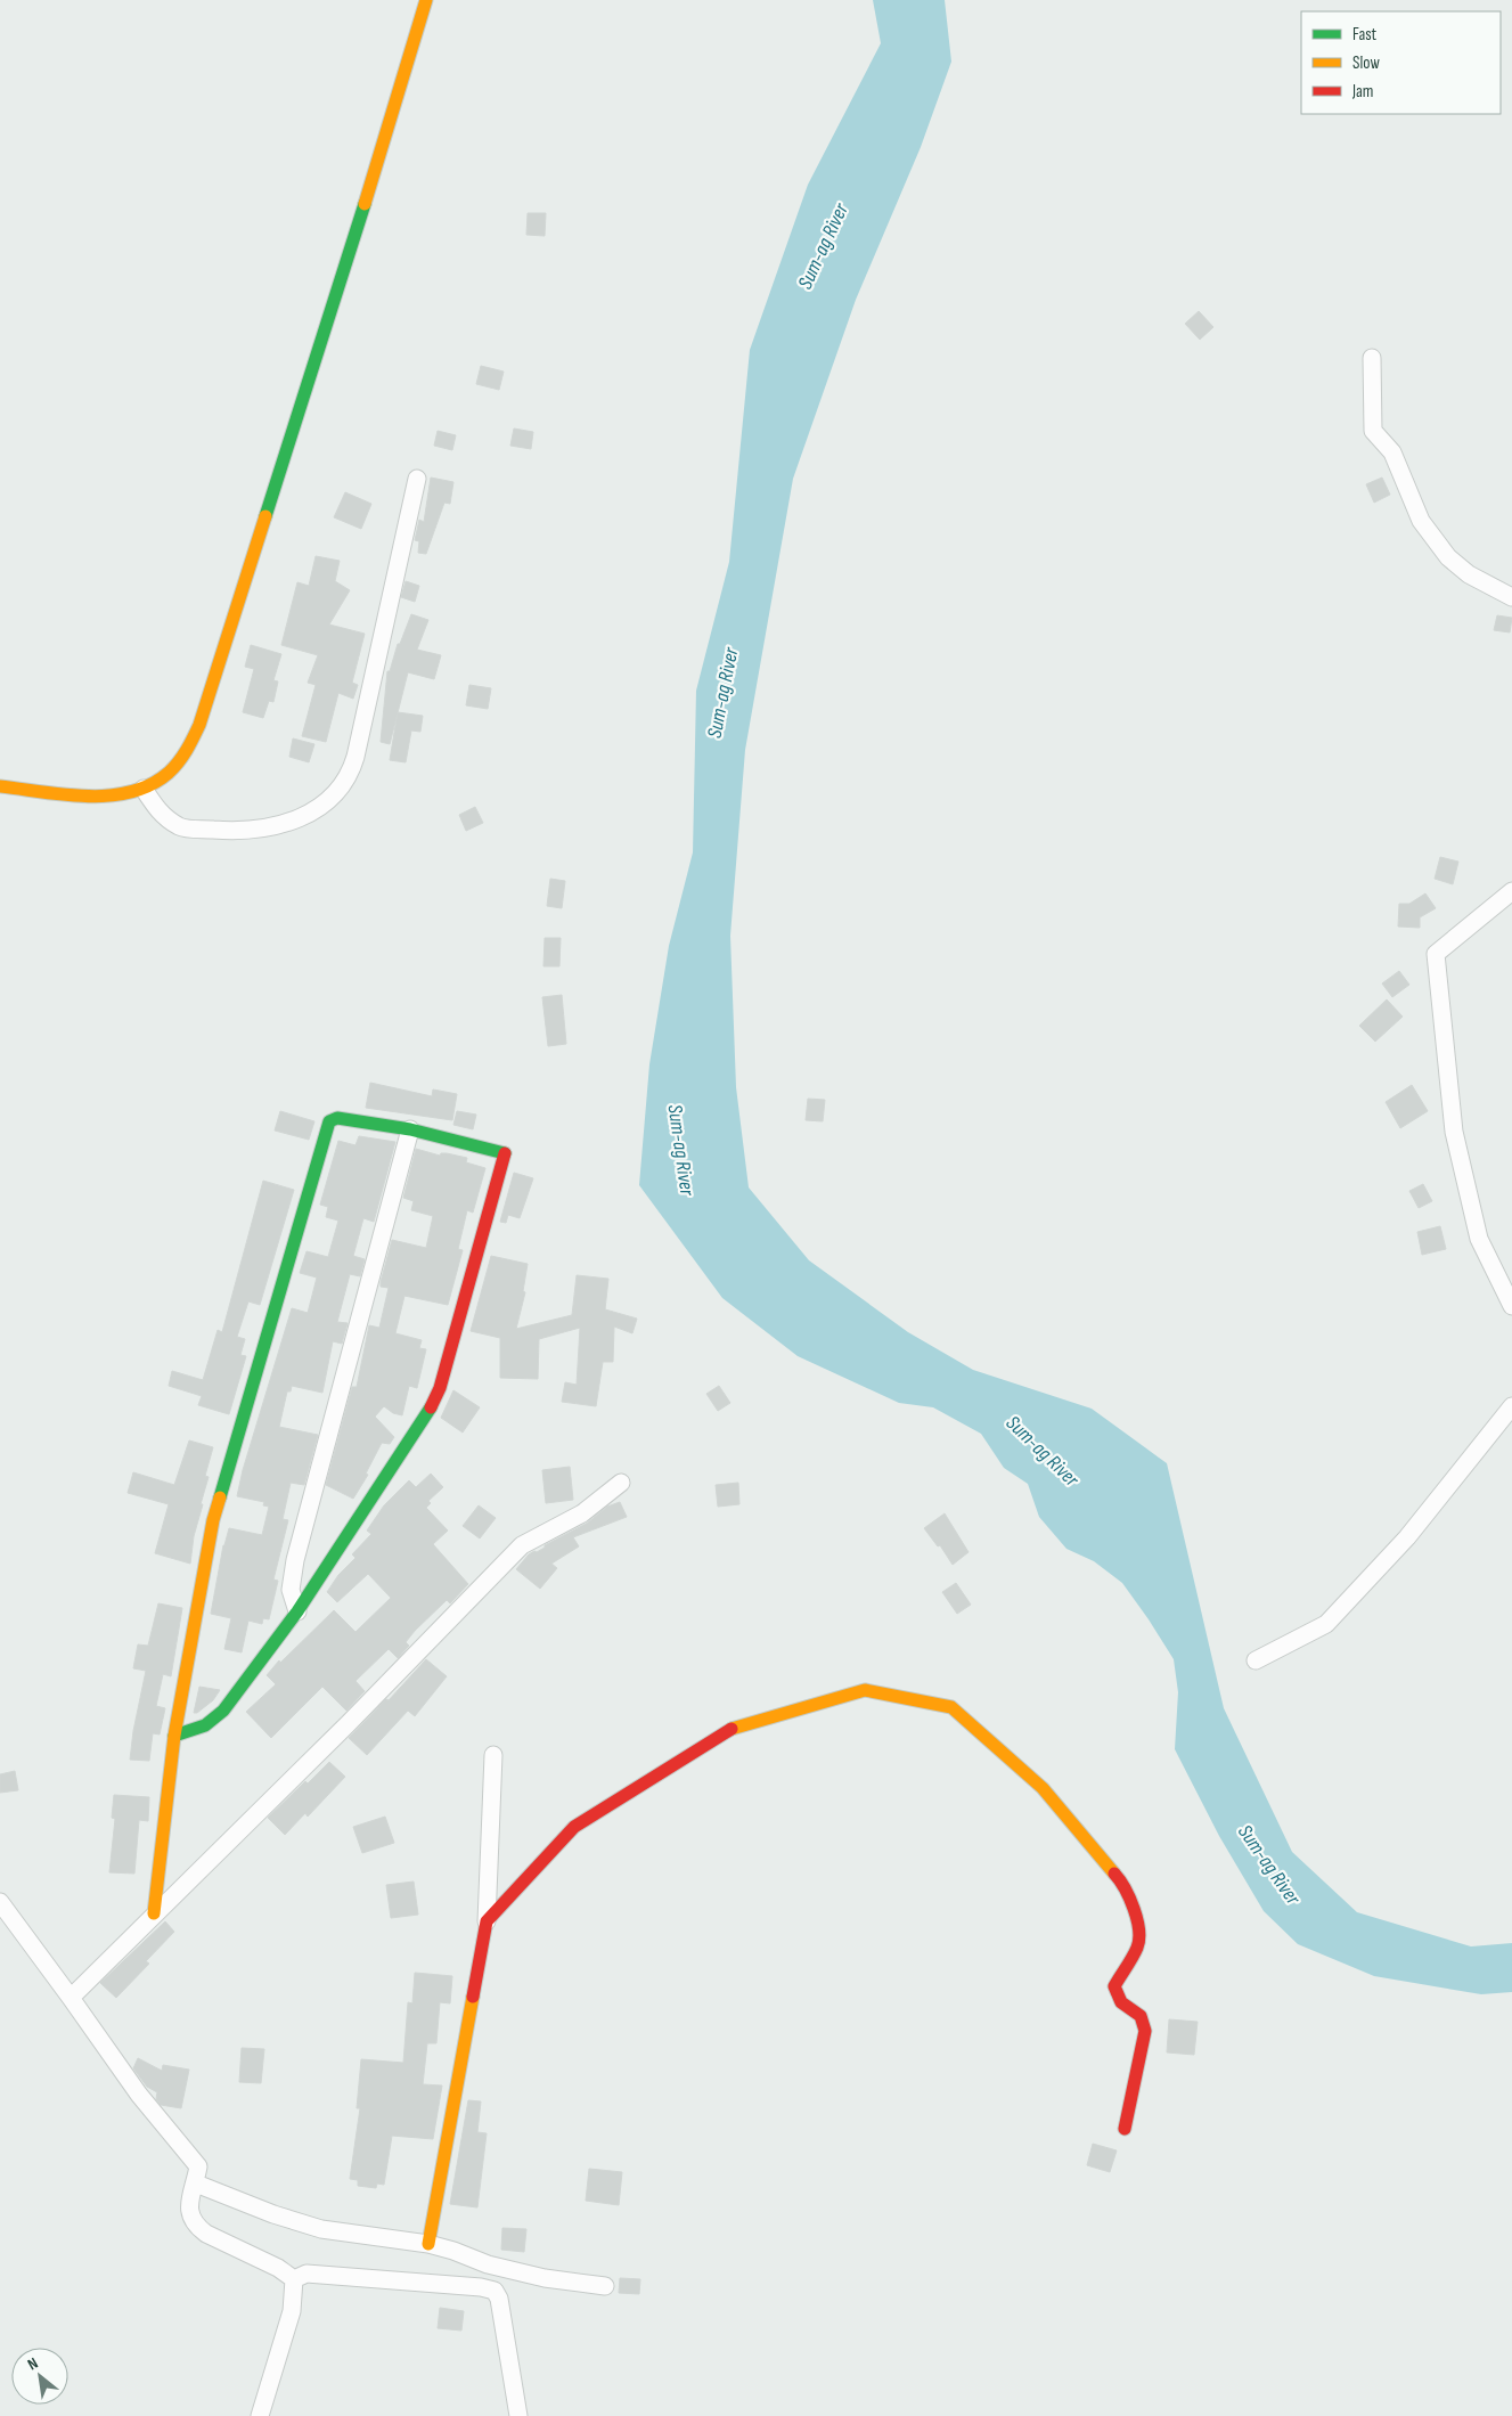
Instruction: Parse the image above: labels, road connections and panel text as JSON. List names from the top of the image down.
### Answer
{
  "water": ["Sum-ag River"],
  "legend": ["Fast", "Slow", "Jam"],
  "north": "top left"
}
